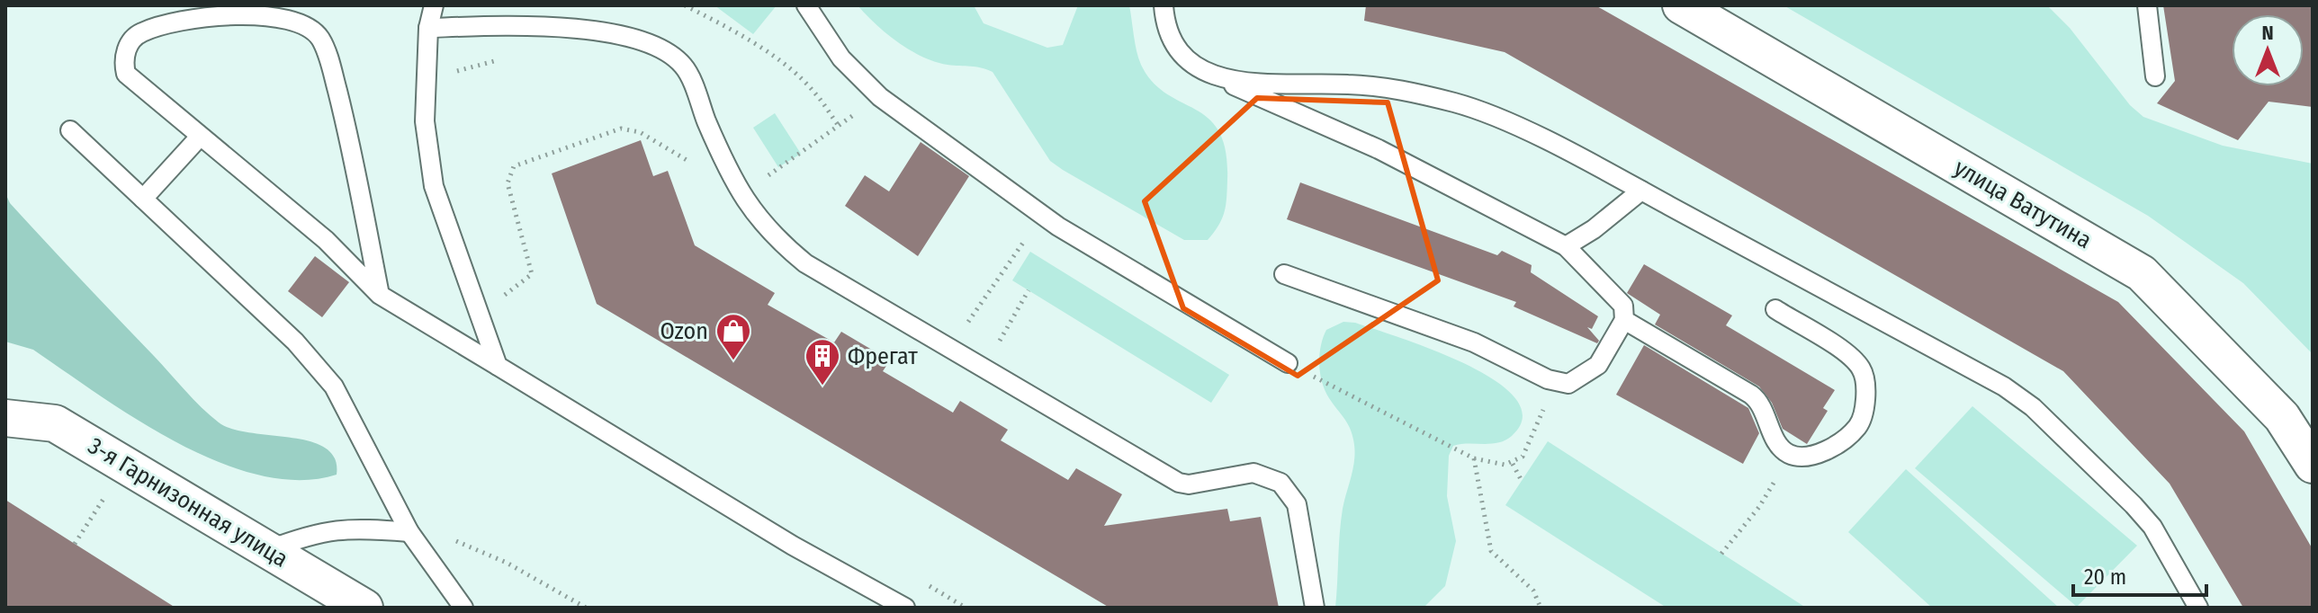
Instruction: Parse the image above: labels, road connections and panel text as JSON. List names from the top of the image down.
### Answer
{
  "streets": {
    "street": ["улица Ватутина", "3-я Гарнизонная улица"]
  },
  "places": {
    "shop": ["Ozon"],
    "building": ["Фрегат"]
  },
  "scale_bar": "20 m",
  "north": "top"
}
